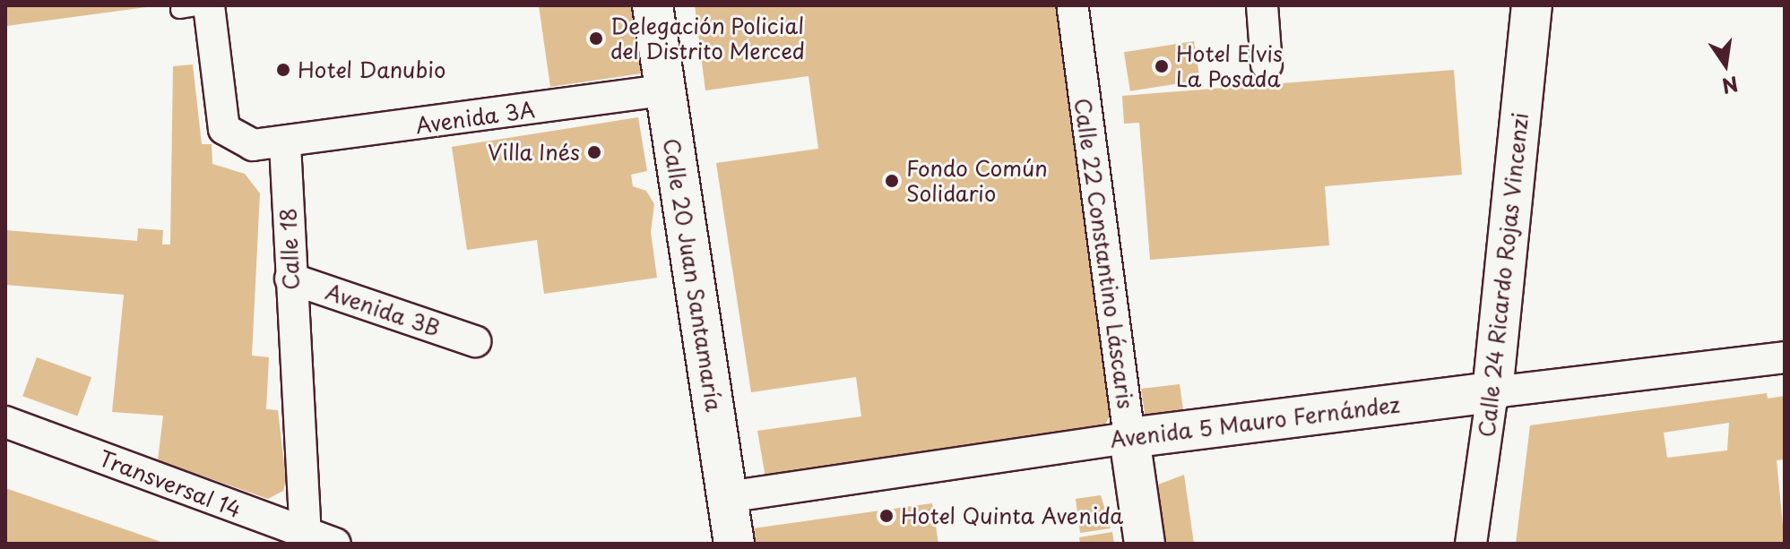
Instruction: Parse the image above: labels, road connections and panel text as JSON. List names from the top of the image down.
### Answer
{
  "streets": {
    "street": [
      "Avenida 3A",
      "Calle 18",
      "Calle 22 Constantino Láscaris",
      "Calle 20 Juan Santamaría",
      "Calle 24 Ricardo Rojas Vincenzi",
      "Avenida 3B",
      "Avenida 5 Mauro Fernández",
      "Transversal 14"
    ]
  },
  "crossings": [
    ["Avenida 3A", "Calle 18"],
    ["Avenida 3A", "Calle 20 Juan Santamaría"],
    ["Calle 18", "Avenida 3B"],
    ["Calle 18", "Transversal 14"],
    ["Calle 22 Constantino Láscaris", "Avenida 5 Mauro Fernández"],
    ["Calle 20 Juan Santamaría", "Avenida 5 Mauro Fernández"],
    ["Calle 24 Ricardo Rojas Vincenzi", "Avenida 5 Mauro Fernández"]
  ],
  "places": [
    "Delegación Policial del Distrito Merced",
    "Hotel Elvis La Posada",
    "Hotel Danubio",
    "Villa Inés",
    "Fondo Común Solidario",
    "Hotel Quinta Avenida"
  ],
  "north": "bottom"
}
